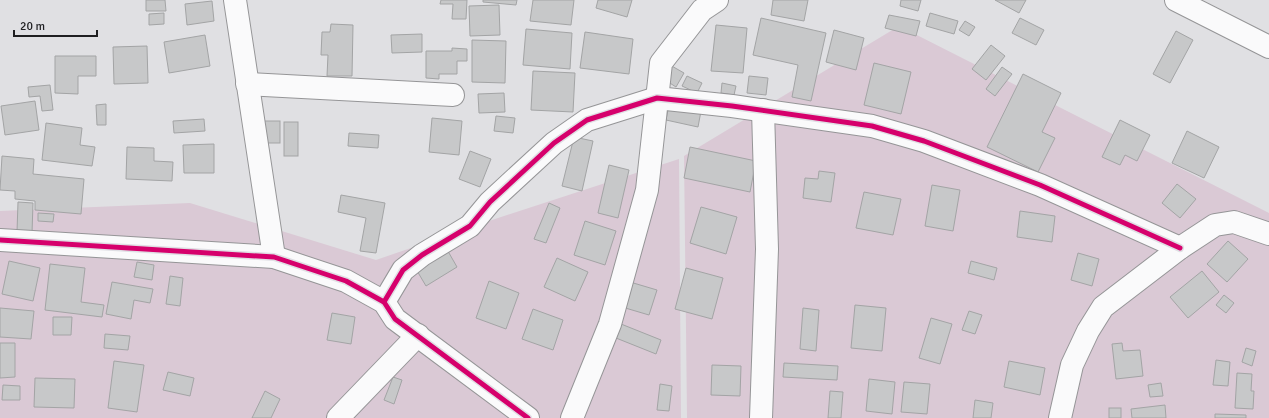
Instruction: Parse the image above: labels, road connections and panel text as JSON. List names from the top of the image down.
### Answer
{
  "scale_bar": "20 m"
}
